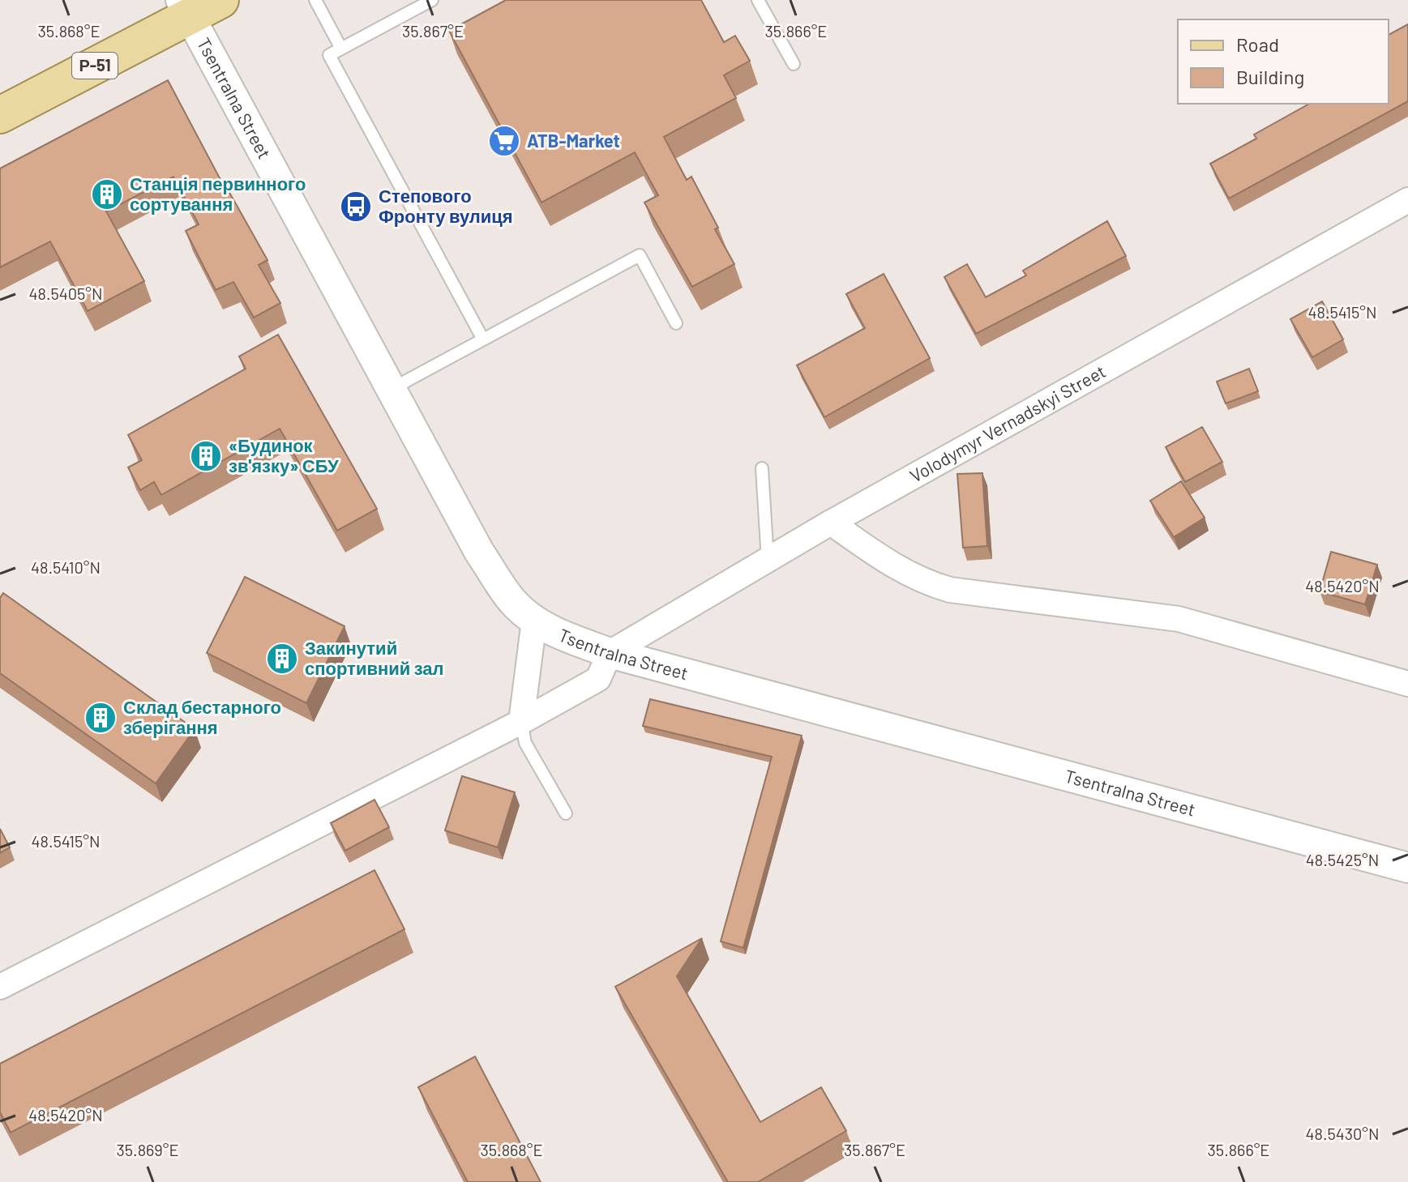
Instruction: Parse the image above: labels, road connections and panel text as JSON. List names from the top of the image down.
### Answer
{
  "streets": {
    "main road": ["Р-51"],
    "street": ["Tsentralna Street", "Volodymyr Vernadskyi Street"]
  },
  "crossings": [
    ["Р-51", "Tsentralna Street"],
    ["Tsentralna Street", "Volodymyr Vernadskyi Street"]
  ],
  "places": {
    "supermarket": ["ATB-Market"],
    "building": [
      "Станція первинного сортування",
      "«Будинок зв'язку» СБУ",
      "Закинутий спортивний зал",
      "Склад бестарного зберігання"
    ],
    "bus stop": ["Степового Фронту вулиця"]
  },
  "legend": ["Road", "Building"],
  "coordinates": [
    "35.868°E",
    "35.867°E",
    "35.866°E",
    "48.5405°N",
    "48.5415°N",
    "48.5410°N",
    "48.5420°N",
    "48.5425°N",
    "48.5430°N",
    "35.869°E"
  ]
}
